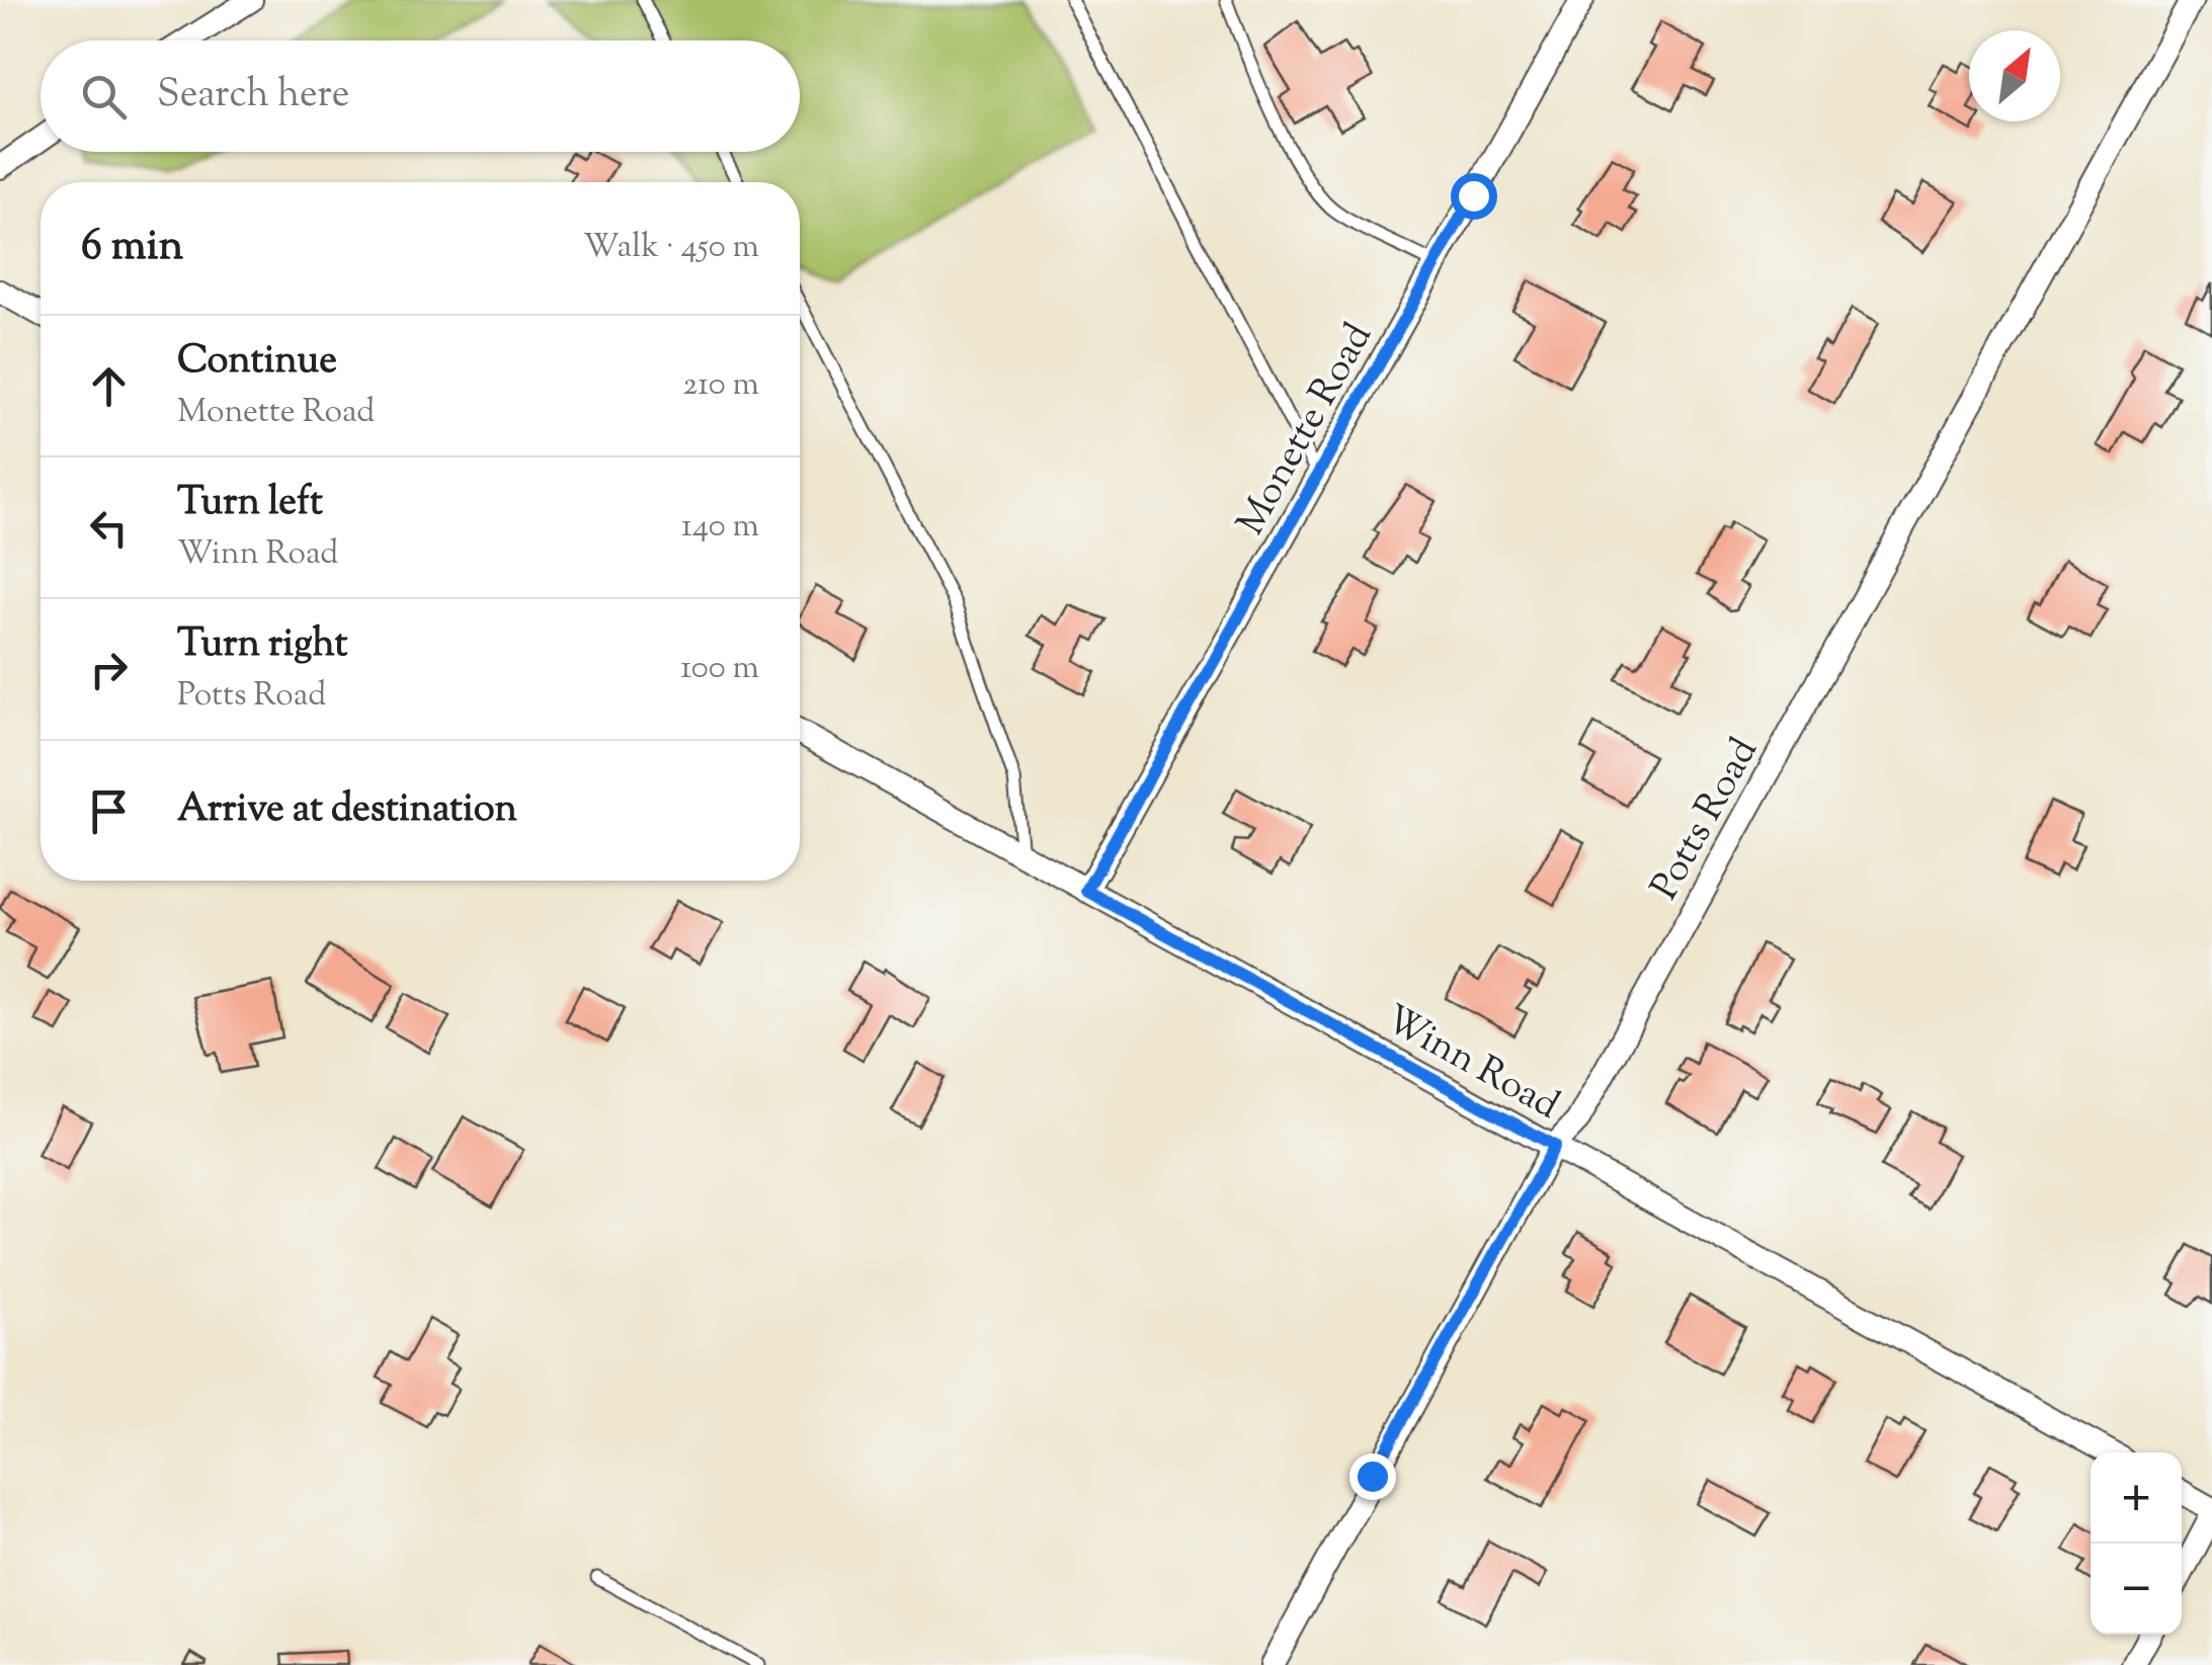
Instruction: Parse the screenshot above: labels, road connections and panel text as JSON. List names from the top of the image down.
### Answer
{
  "streets": {
    "street": ["Monette Road", "Potts Road", "Winn Road"]
  },
  "crossings": [
    ["Monette Road", "Winn Road"],
    ["Potts Road", "Winn Road"]
  ],
  "north": "top right",
  "page": {
    "search": "Search here",
    "heading": ["6 min", "Walk · 450 m"],
    "list": [
      ["Continue", "Monette Road", "210 m"],
      ["Turn left", "Winn Road", "140 m"],
      ["Turn right", "Potts Road", "100 m"],
      "Arrive at destination"
    ],
    "map_buttons": ["+", "−"]
  }
}
